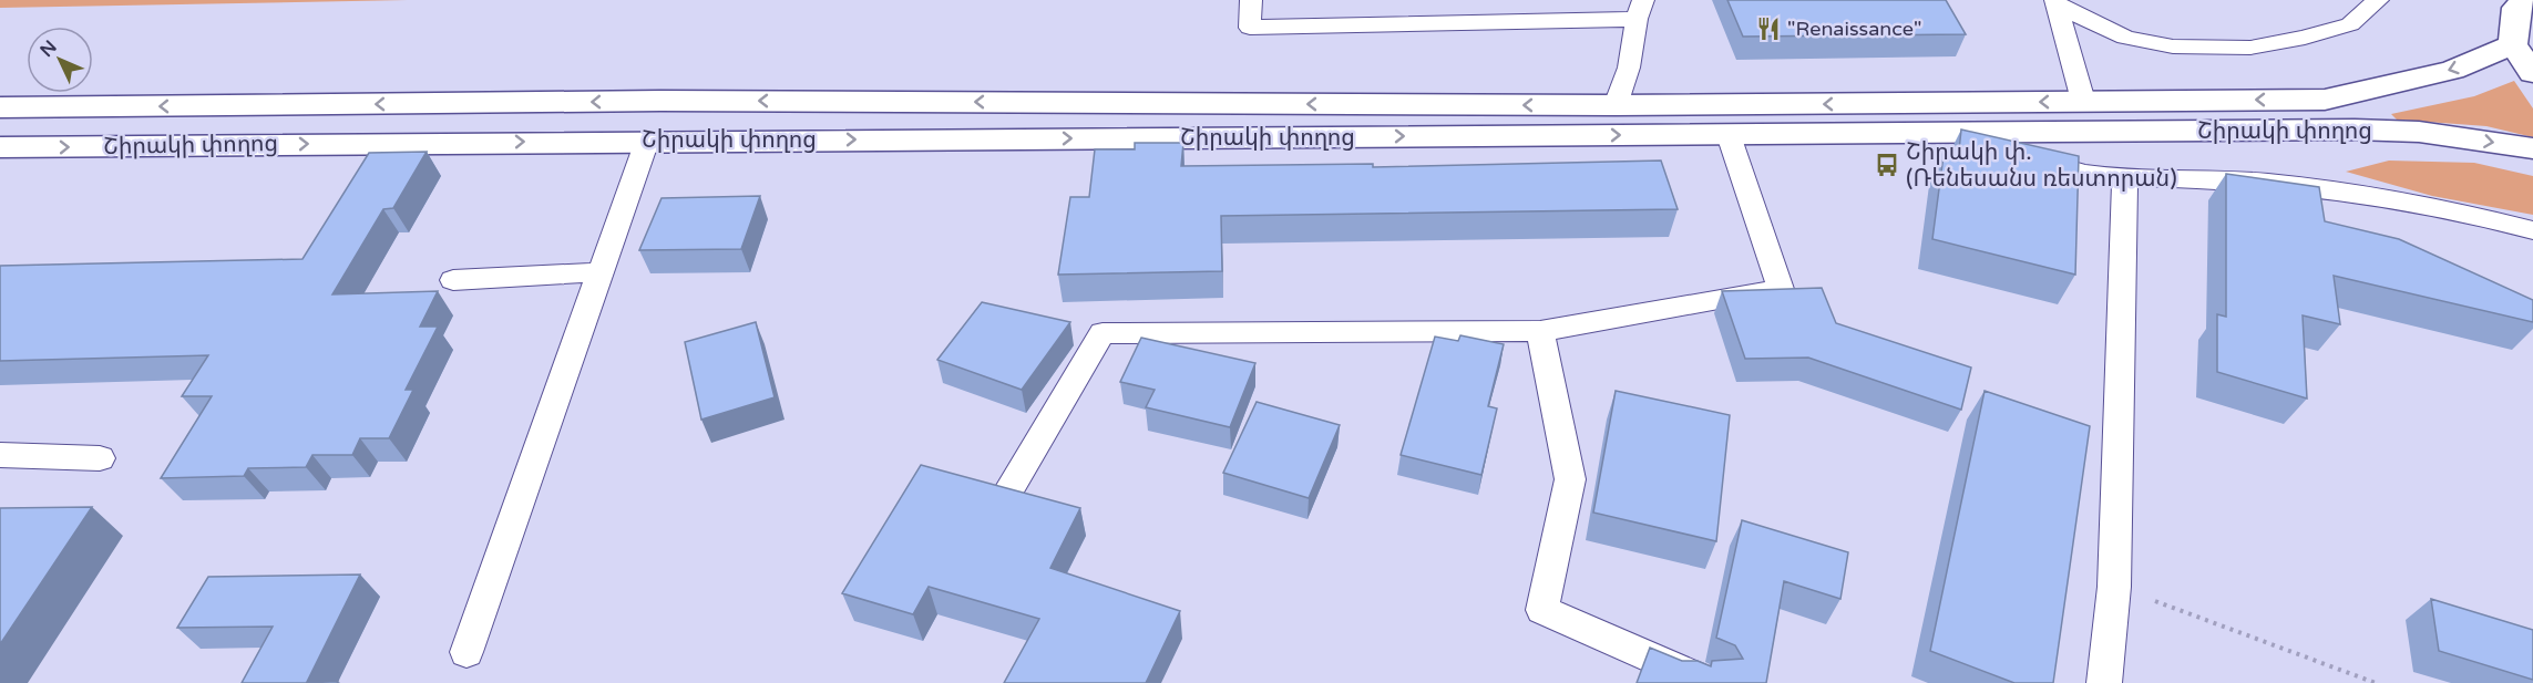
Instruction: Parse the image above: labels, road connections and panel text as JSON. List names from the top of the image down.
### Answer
{
  "streets": {
    "highway": ["Շիրակի փողոց"]
  },
  "places": {
    "restaurant": ["\"Renaissance\""],
    "bus stop": ["Շիրակի փ. (Ռենեսանս ռեստորան)"]
  },
  "north": "top left"
}
